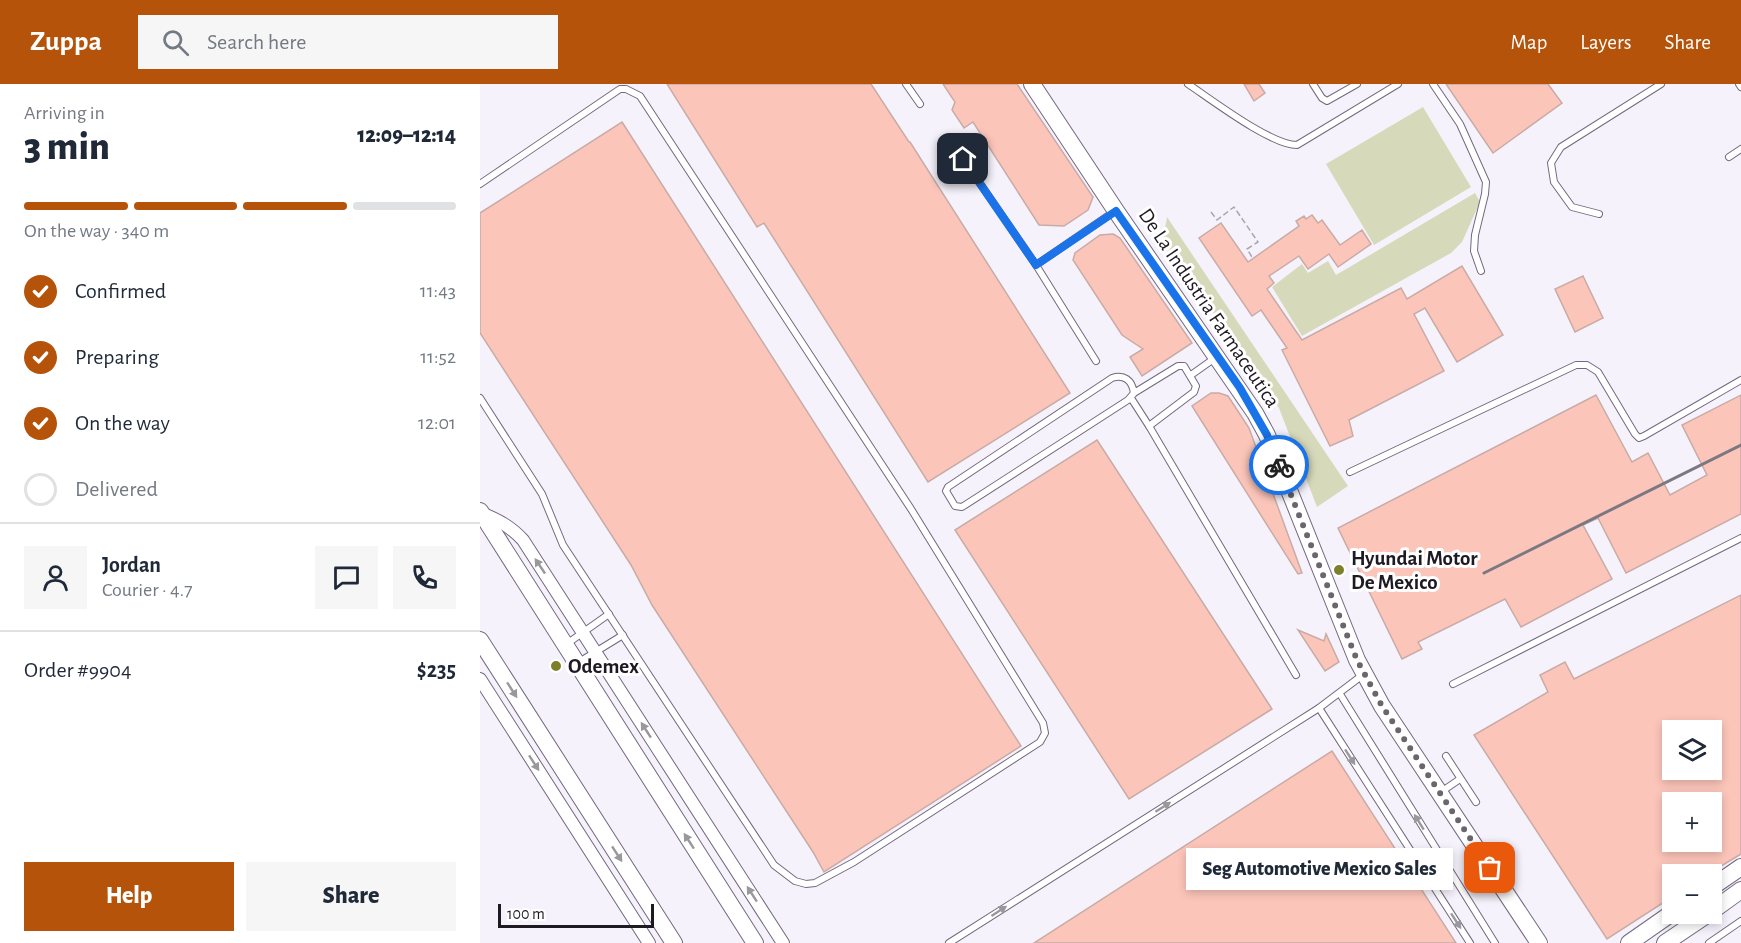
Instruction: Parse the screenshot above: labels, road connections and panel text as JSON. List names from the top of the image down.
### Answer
{
  "streets": {
    "main road": ["De La Industria Farmaceutica"]
  },
  "places": ["Hyundai Motor De Mexico", "Odemex", "Seg Automotive Mexico Sales"],
  "scale_bar": "100 m",
  "page": {
    "header": "Zuppa",
    "search": "Search here",
    "nav": ["Map", "Layers", "Share"],
    "heading": ["3 min", "Arriving in", "12:09–12:14"],
    "panel": [
      "Jordan",
      "Courier · 4.7",
      "Order #9904",
      "$235"
    ],
    "bar": "On the way · 340 m",
    "list": [
      ["Confirmed", "11:43"],
      ["Preparing", "11:52"],
      ["On the way", "12:01"],
      "Delivered"
    ],
    "map_buttons": ["+", "−"],
    "bubble": "Seg Automotive Mexico Sales",
    "buttons": ["Help", "Share"],
    "scale": "100 m"
  }
}
